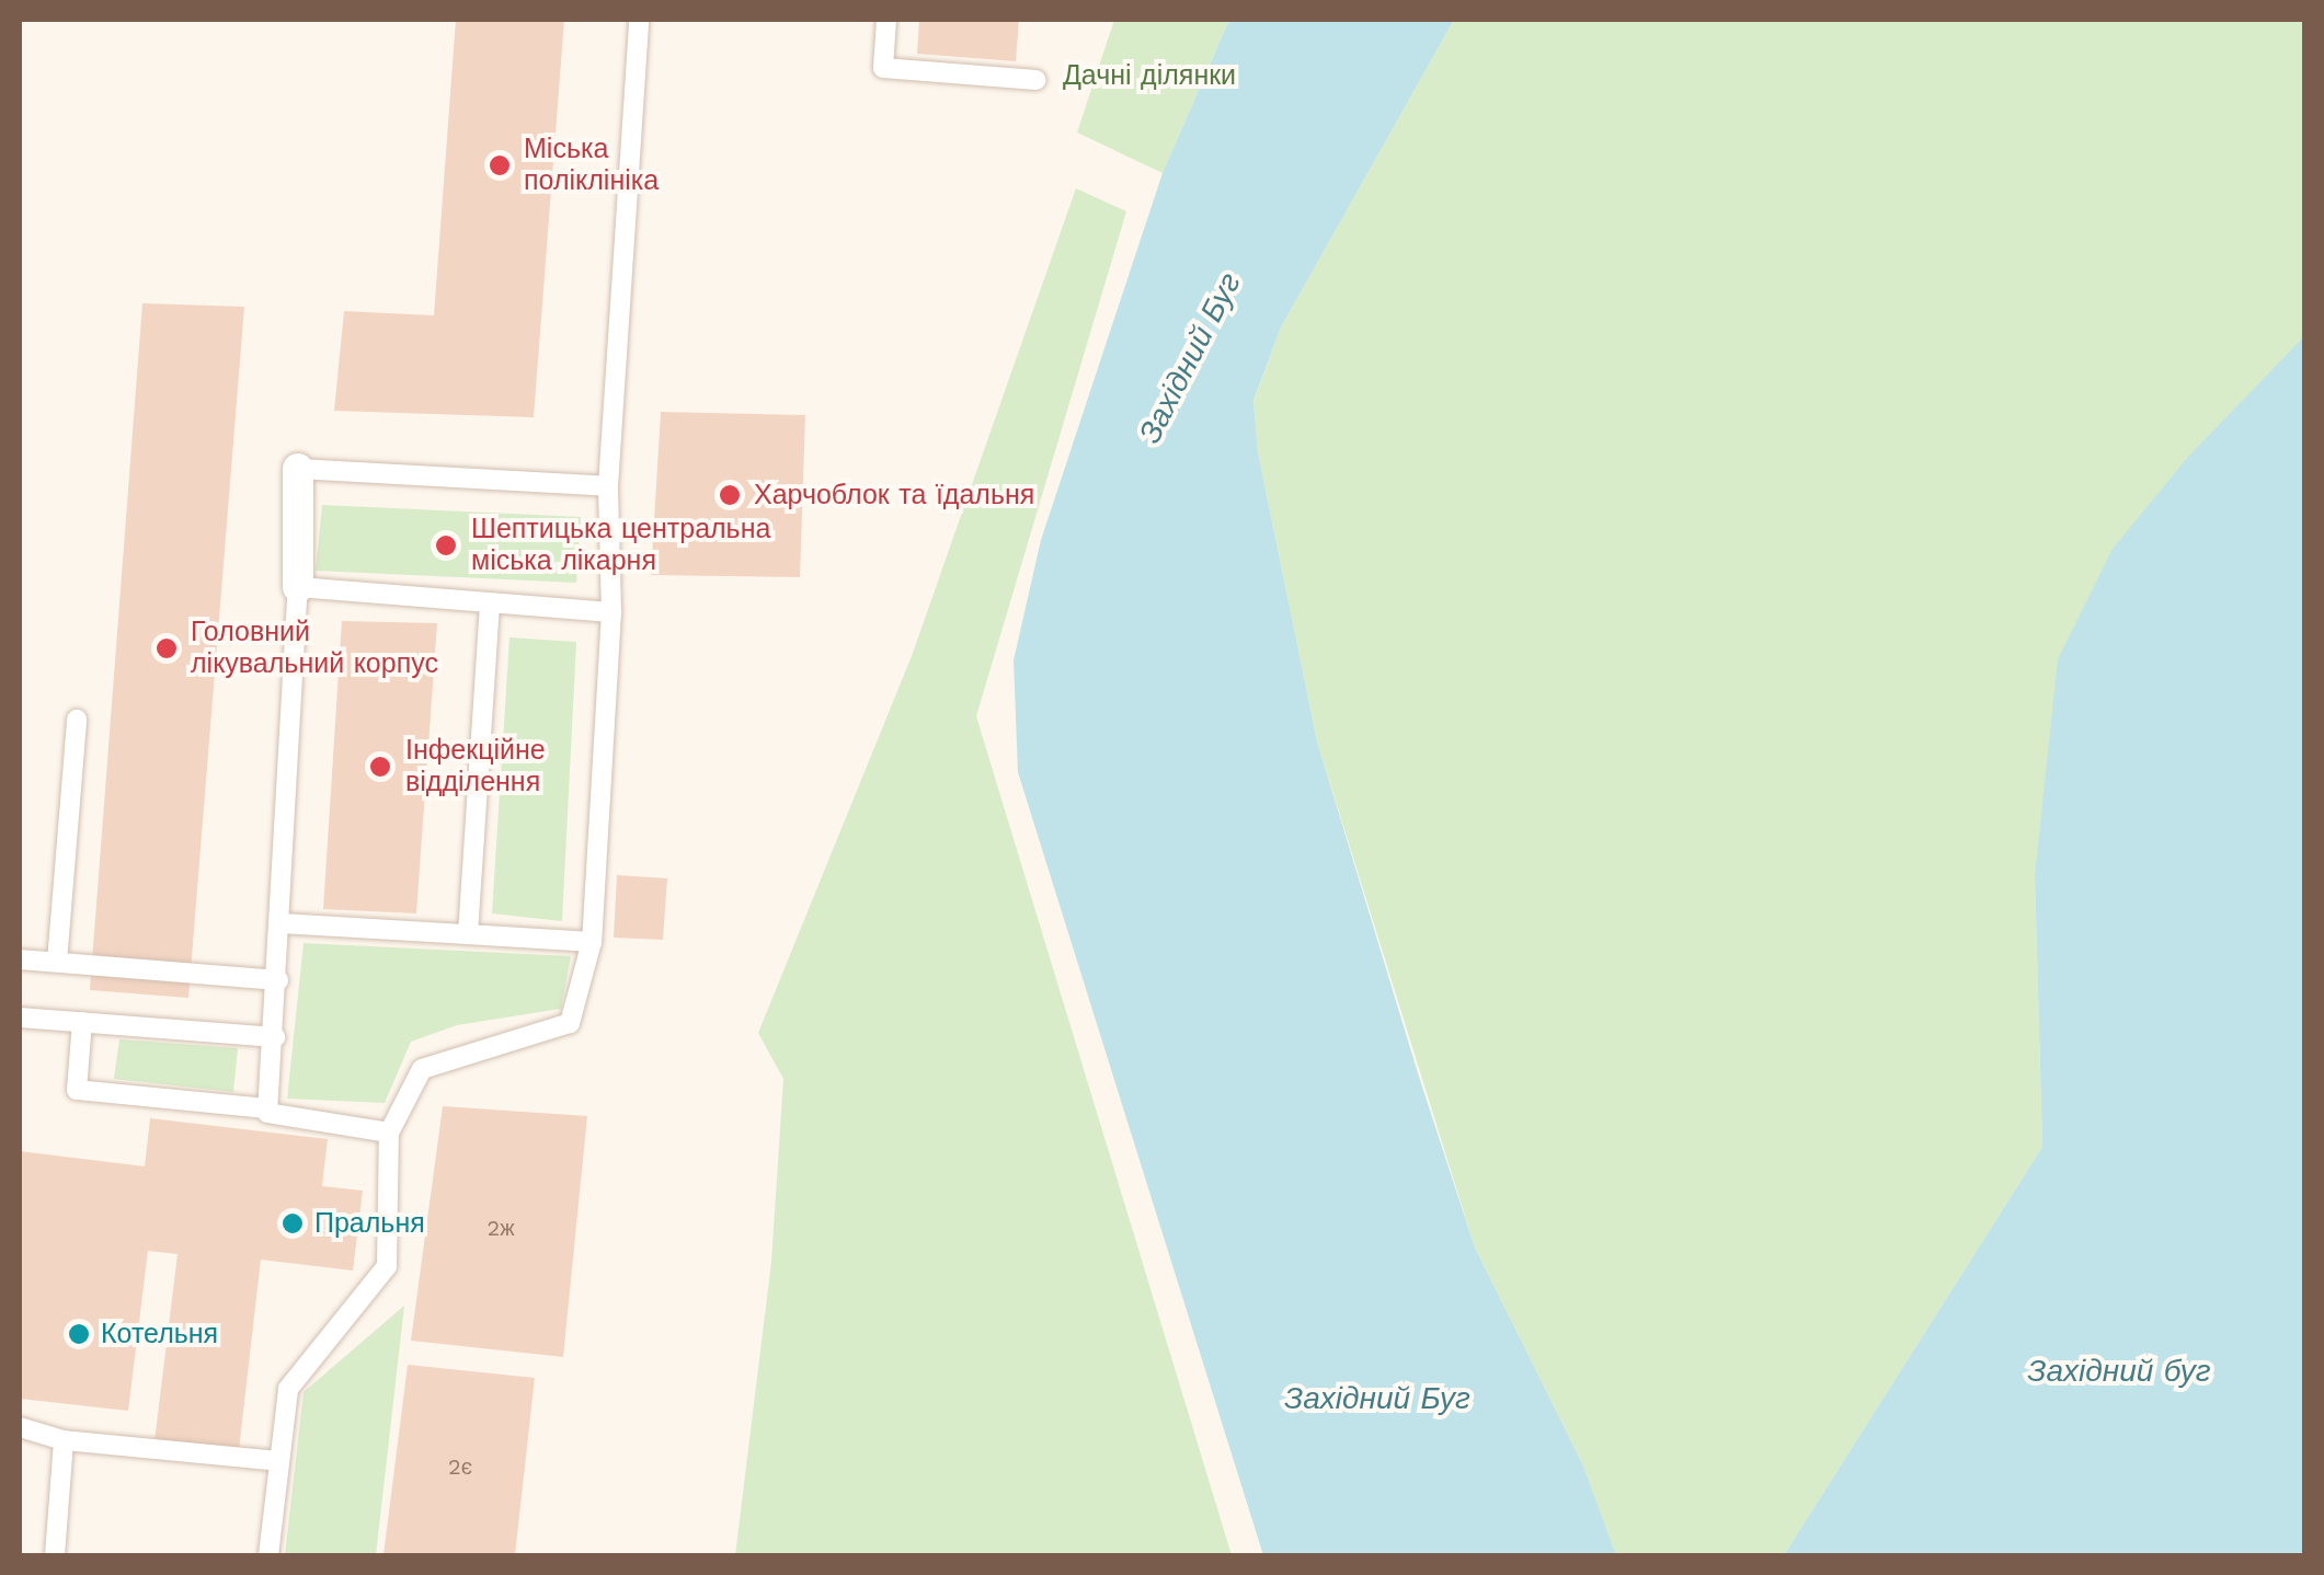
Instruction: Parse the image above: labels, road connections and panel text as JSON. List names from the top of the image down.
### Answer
{
  "water": ["Західний Буг", "Західний буг"],
  "parks": ["Дачні ділянки"],
  "places": [
    "Міська поліклініка",
    "Харчоблок та їдальня",
    "Шептицька центральна міська лікарня",
    "Головний лікувальний корпус",
    "Інфекційне відділення",
    "Пральня",
    "Котельня"
  ],
  "house_numbers": ["2ж", "2є"]
}
